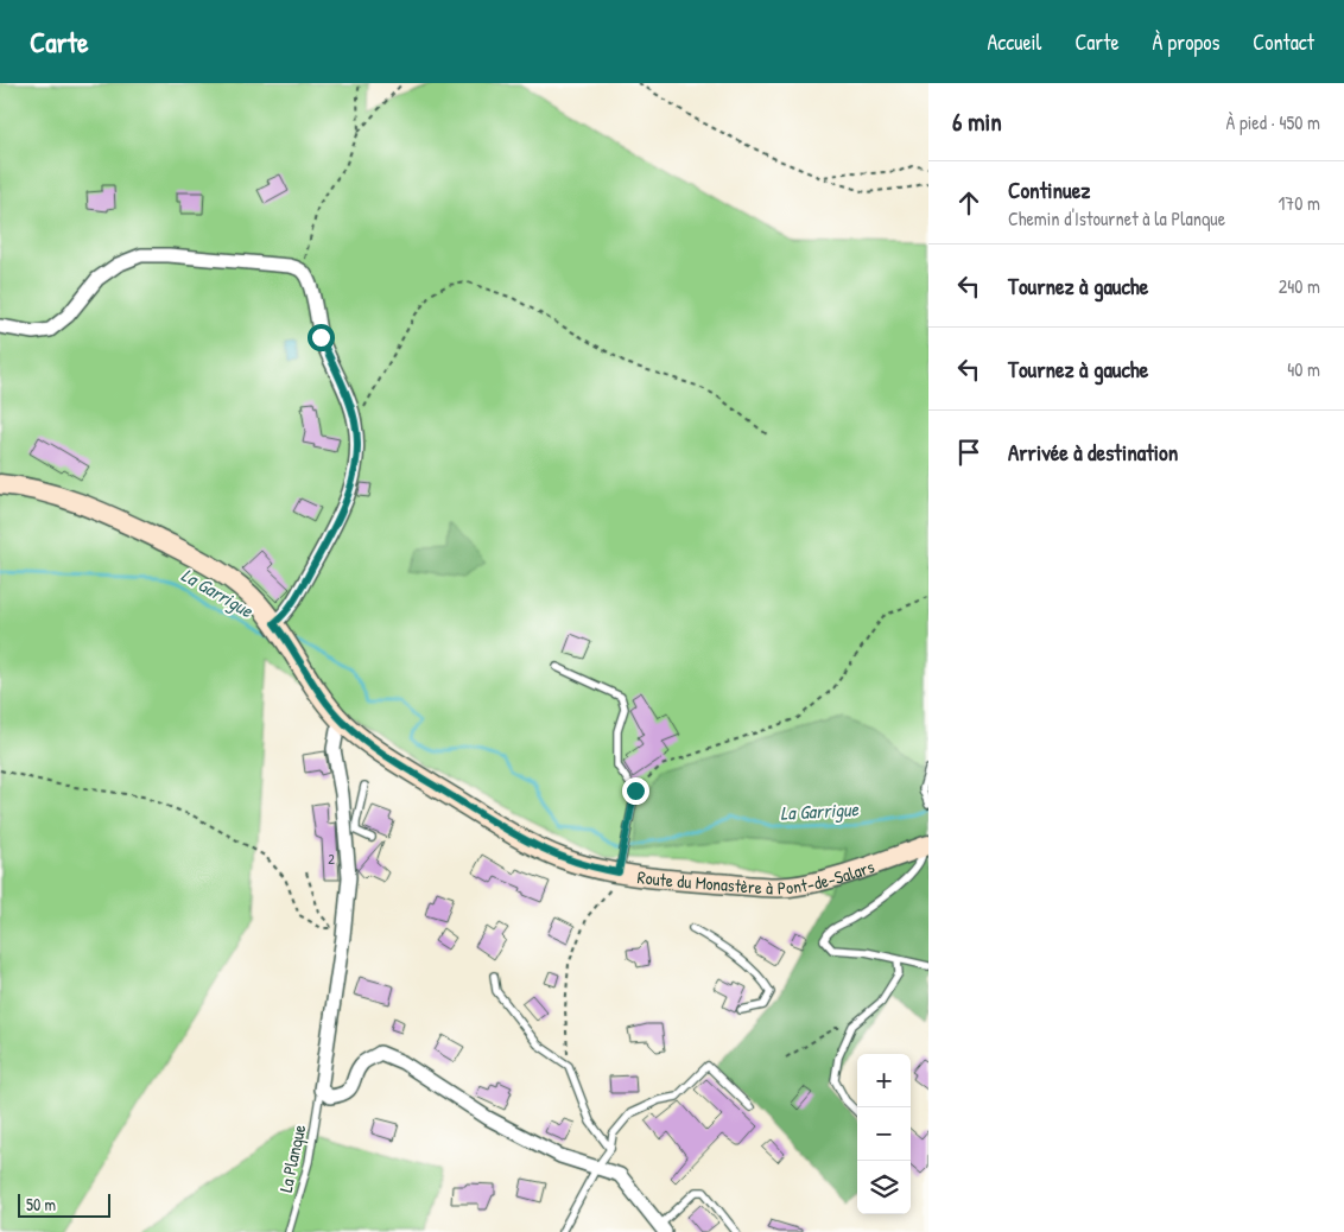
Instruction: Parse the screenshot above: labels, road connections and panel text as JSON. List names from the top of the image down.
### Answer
{
  "streets": {
    "street": ["Route du Monastère à Pont-de-Salars"],
    "lane": ["La Planque"]
  },
  "water": ["La Garrigue"],
  "house_numbers": ["2"],
  "scale_bar": "50 m",
  "page": {
    "header": "Carte",
    "nav": [
      "Accueil",
      "Carte",
      "À propos",
      "Contact"
    ],
    "heading": ["6 min", "À pied · 450 m"],
    "list": [
      ["Continuez", "Chemin d'Istournet à la Planque", "170 m"],
      ["Tournez à gauche", "240 m"],
      ["Tournez à gauche", "40 m"],
      "Arrivée à destination"
    ],
    "map_buttons": ["+", "−"],
    "scale": "50 m"
  }
}
